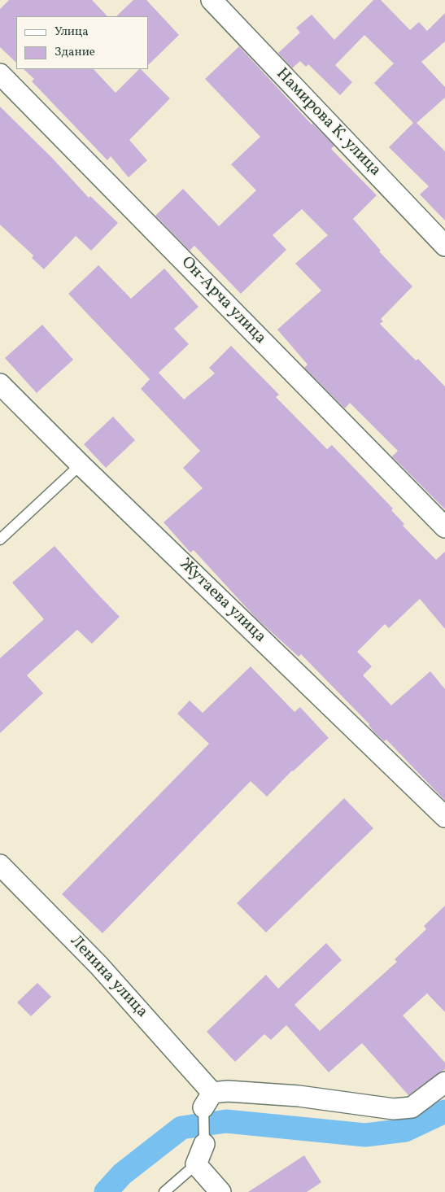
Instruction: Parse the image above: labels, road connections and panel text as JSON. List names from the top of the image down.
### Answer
{
  "streets": {
    "street": [
      "Намирова К. улица",
      "Он-Арча улица",
      "Жутаева улица",
      "Ленина улица"
    ]
  },
  "legend": ["Улица", "Здание"]
}
